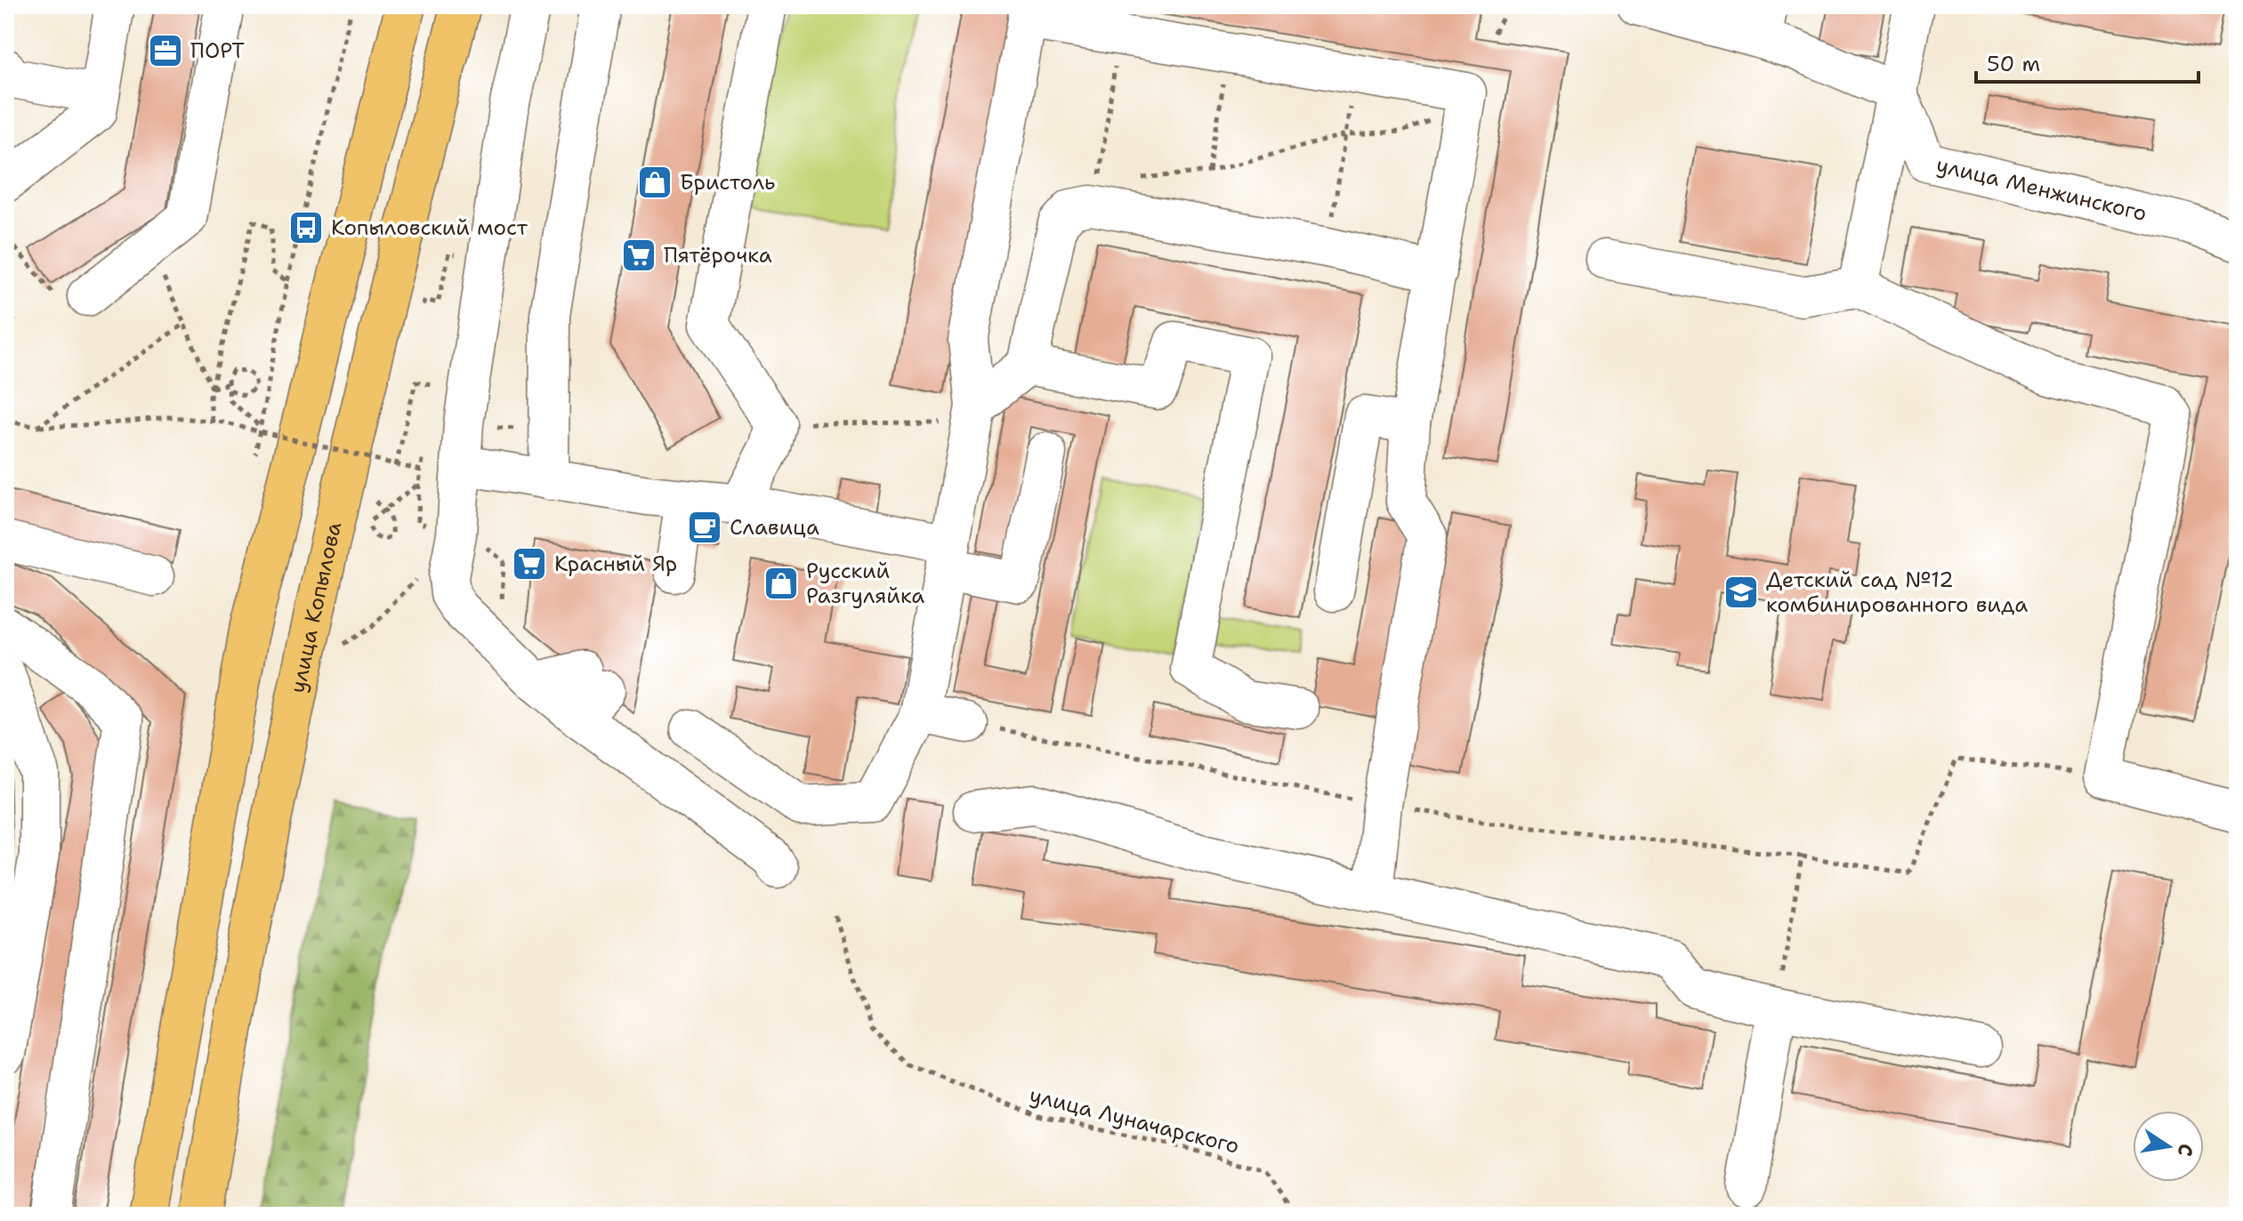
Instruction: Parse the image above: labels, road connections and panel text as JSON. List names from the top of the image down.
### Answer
{
  "streets": {
    "main road": ["улица Копылова"],
    "street": ["улица Менжинского"],
    "path": ["улица Луначарского"]
  },
  "places": {
    "office": ["ПОРТ"],
    "shop": ["Бристоль", "Русский Разгуляйка"],
    "bus stop": ["Копыловский мост"],
    "supermarket": ["Пятёрочка", "Красный Яр"],
    "cafe": ["Славица"],
    "school or university": ["Детский сад №12 комбинированного вида"]
  },
  "scale_bar": "50 m",
  "north": "right"
}
